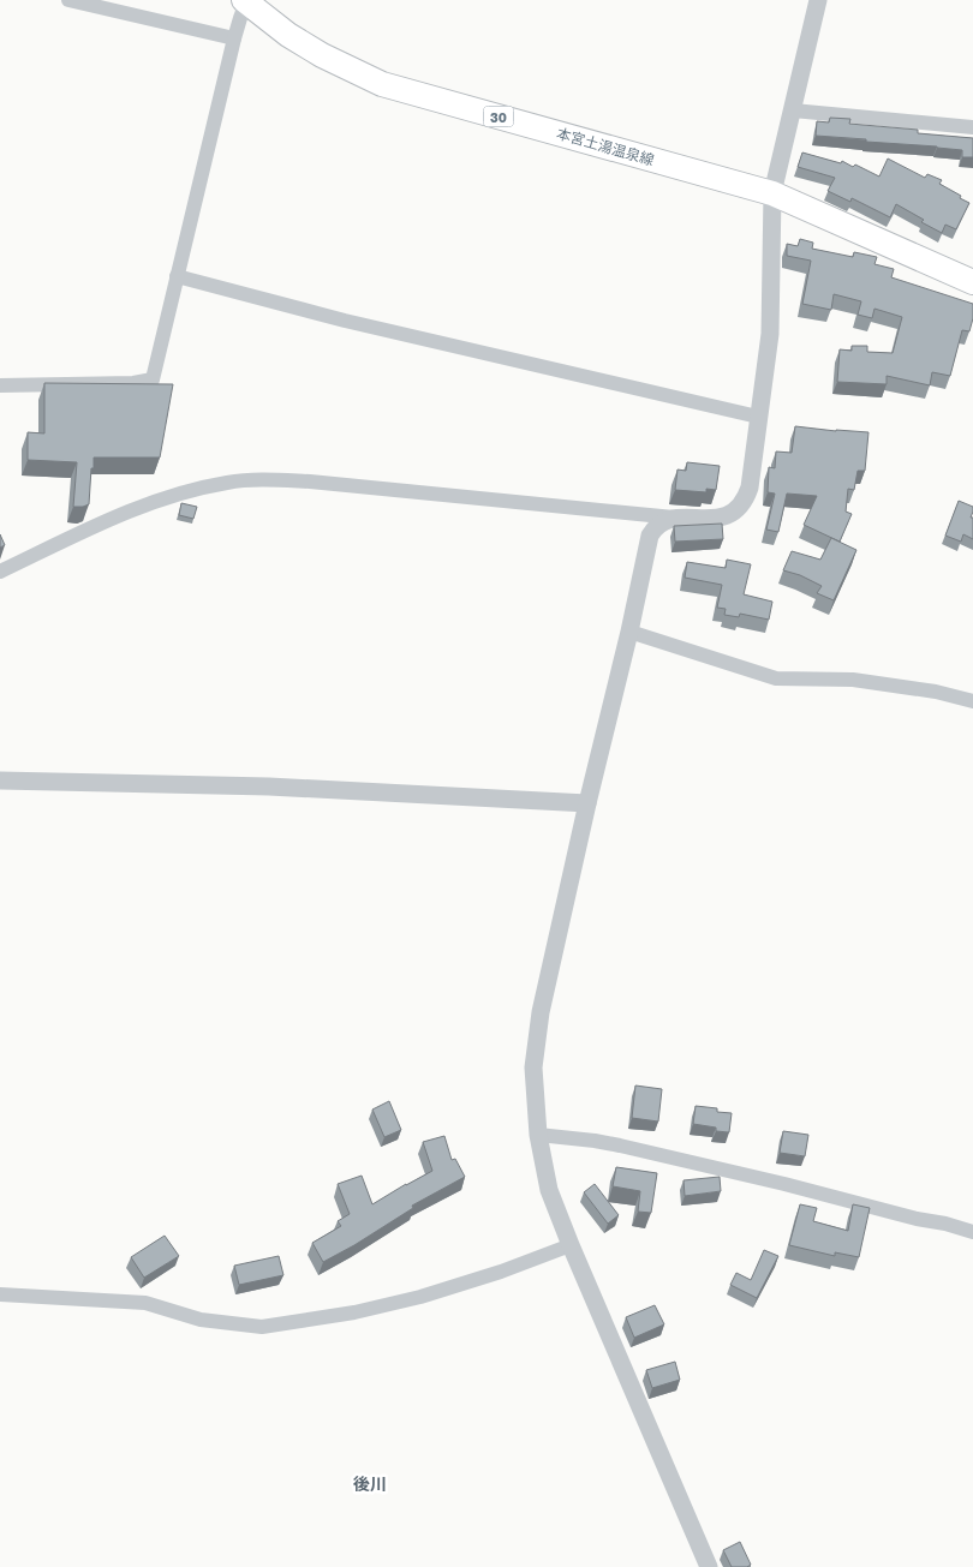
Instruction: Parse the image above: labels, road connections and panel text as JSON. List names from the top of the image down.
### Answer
{
  "streets": {
    "main road": ["30", "本宮土湯温泉線"]
  },
  "districts": ["後川"]
}
